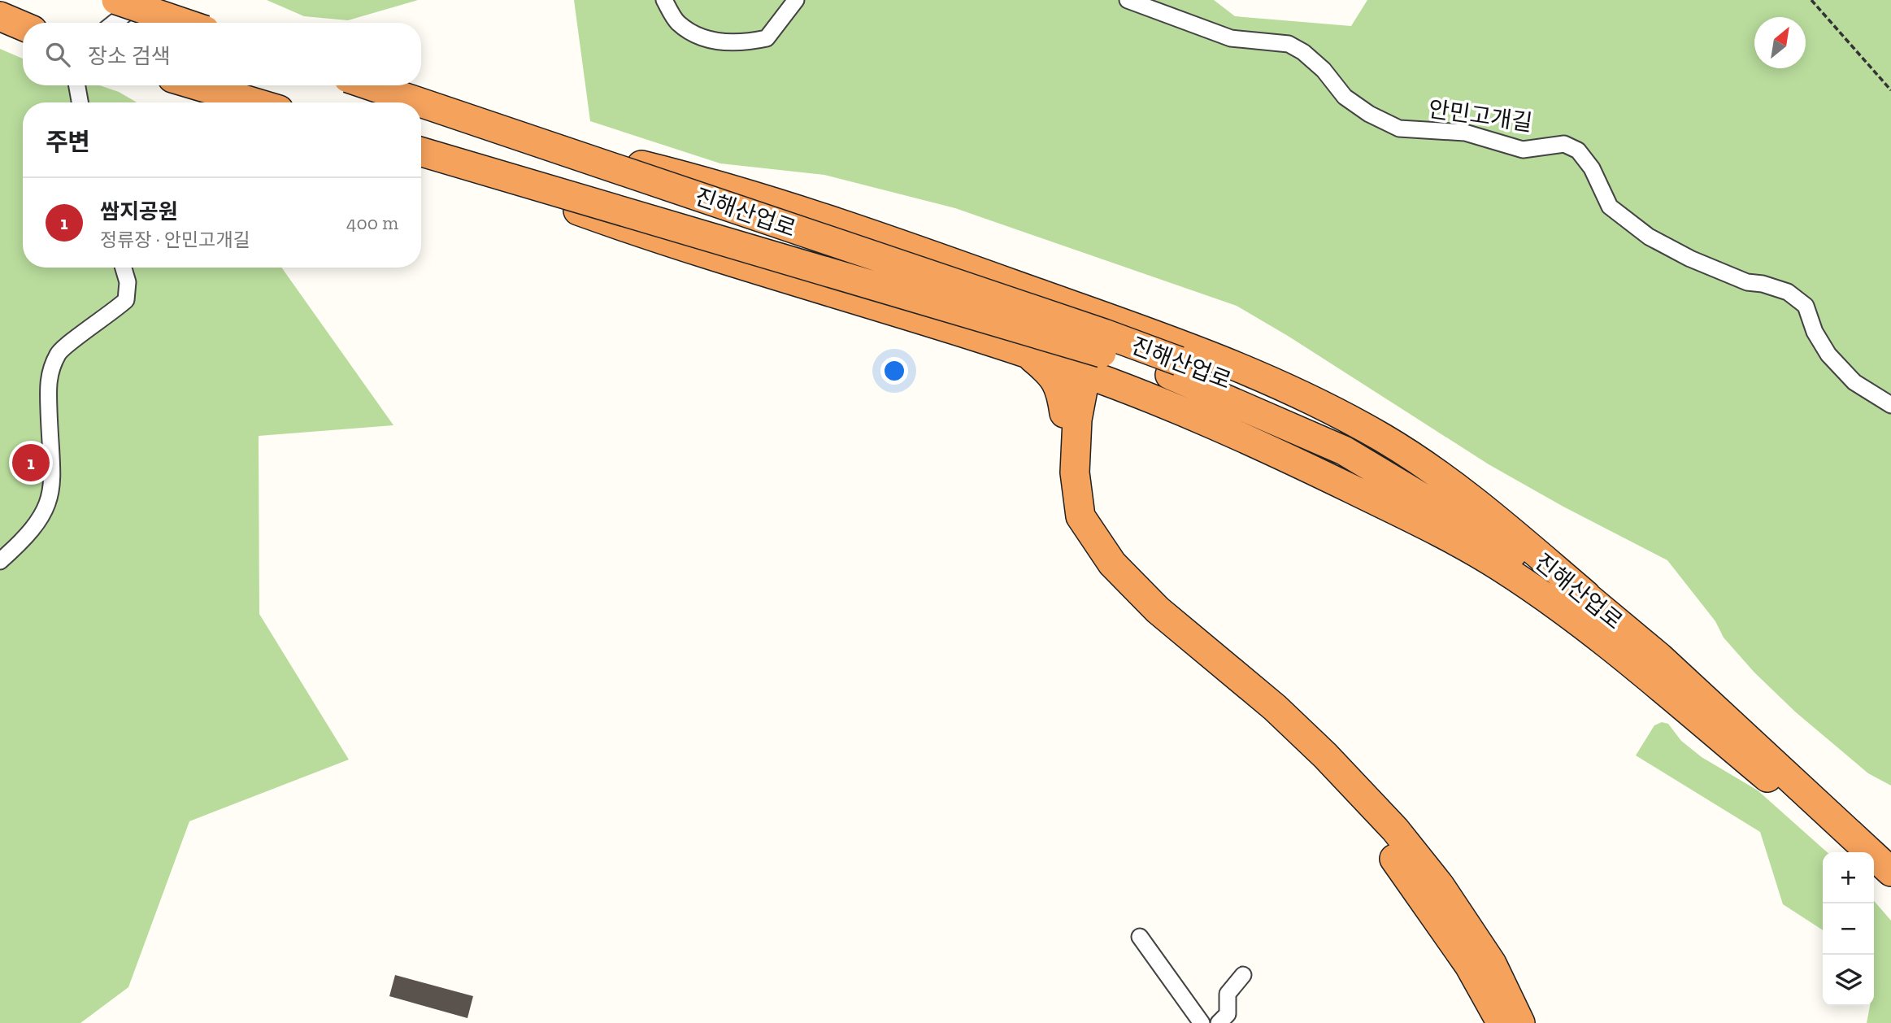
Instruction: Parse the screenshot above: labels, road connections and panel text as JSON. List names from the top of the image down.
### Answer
{
  "streets": {
    "highway": ["진해산업로"],
    "street": ["안민고개길"]
  },
  "north": "top right",
  "page": {
    "search": "장소 검색",
    "heading": "주변",
    "list": [
      {
        "mark": "1",
        "name": "쌈지공원",
        "note": "정류장 · 안민고개길",
        "value": "400 m"
      }
    ],
    "pins": "1",
    "map_buttons": ["+", "−"]
  }
}
